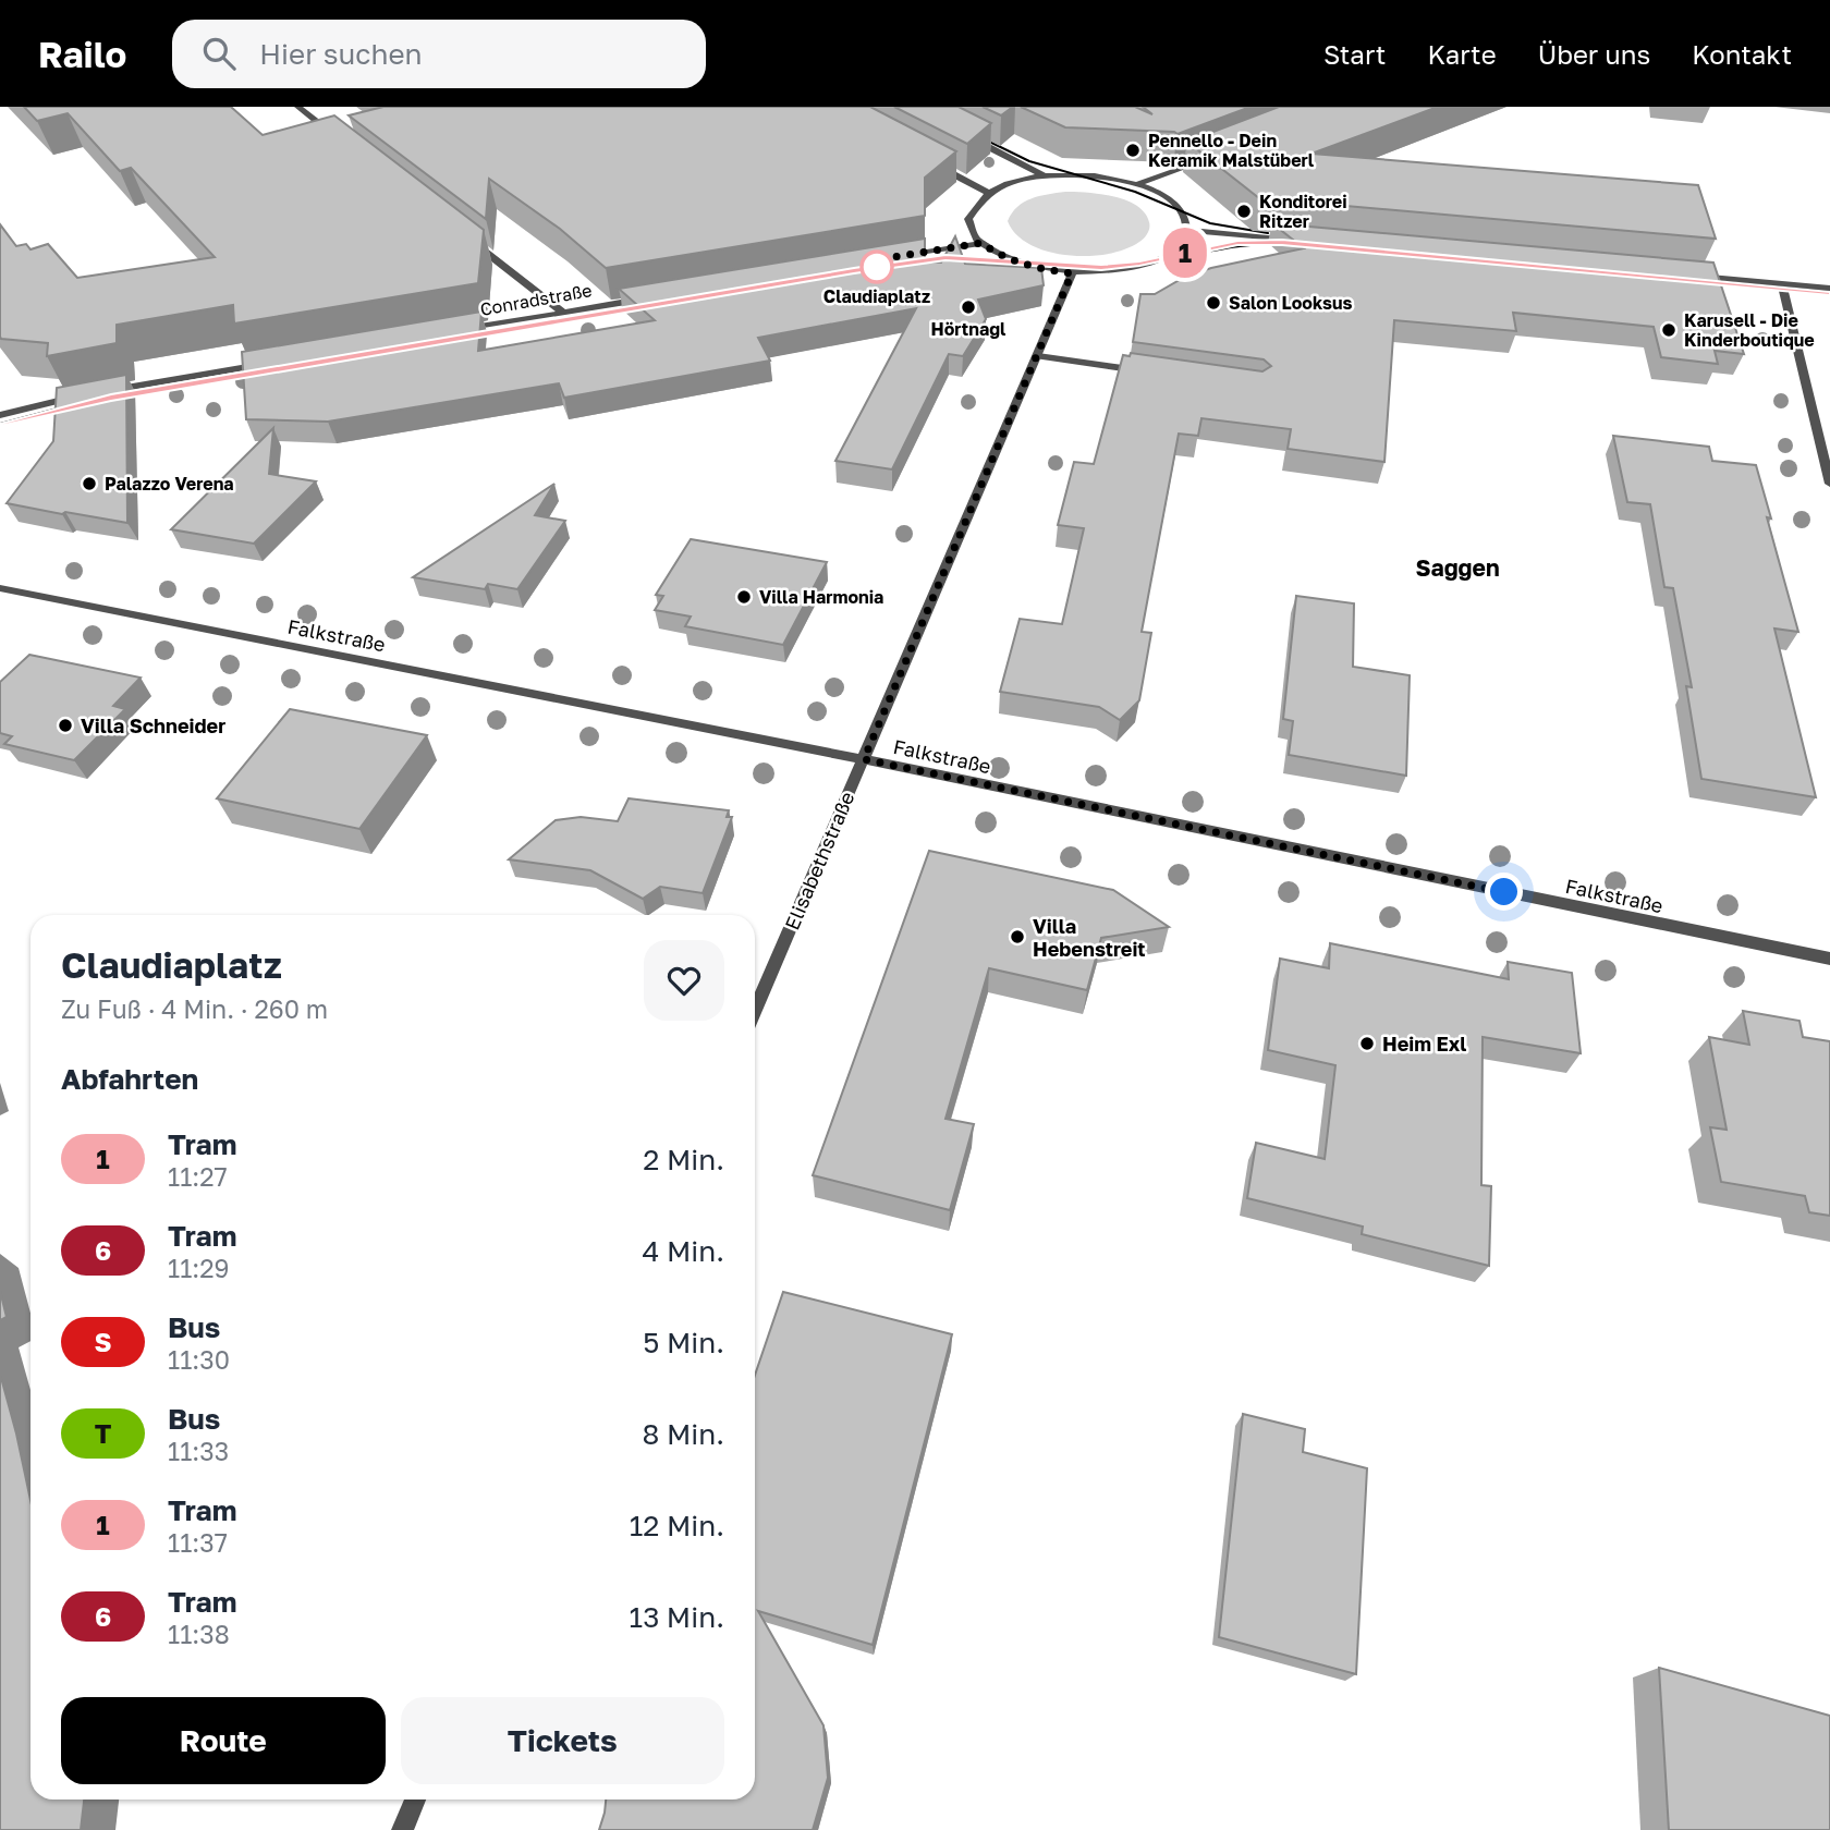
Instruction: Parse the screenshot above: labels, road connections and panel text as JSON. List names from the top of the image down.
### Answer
{
  "streets": {
    "street": ["Conradstraße", "Falkstraße", "Elisabethstraße"]
  },
  "crossings": [
    ["Falkstraße", "Elisabethstraße"]
  ],
  "districts": ["Saggen"],
  "places": [
    "Pennello - Dein Keramik Malstüberl",
    "Konditorei Ritzer",
    "Claudiaplatz",
    "Salon Looksus",
    "Hörtnagl",
    "Karusell - Die Kinderboutique",
    "Palazzo Verena",
    "Villa Harmonia",
    "Villa Schneider",
    "Villa Hebenstreit",
    "Heim Exl"
  ],
  "lines": ["tram line 1"],
  "page": {
    "header": "Railo",
    "search": "Hier suchen",
    "nav": [
      "Start",
      "Karte",
      "Über uns",
      "Kontakt"
    ],
    "on_map": "1",
    "heading": [
      ["Claudiaplatz", "Zu Fuß · 4 Min. · 260 m"],
      "Abfahrten"
    ],
    "list": [
      {
        "mark": "1",
        "name": "Tram",
        "note": "11:27",
        "value": "2 Min."
      },
      {
        "mark": "6",
        "name": "Tram",
        "note": "11:29",
        "value": "4 Min."
      },
      {
        "mark": "S",
        "name": "Bus",
        "note": "11:30",
        "value": "5 Min."
      },
      {
        "mark": "T",
        "name": "Bus",
        "note": "11:33",
        "value": "8 Min."
      },
      {
        "mark": "1",
        "name": "Tram",
        "note": "11:37",
        "value": "12 Min."
      },
      {
        "mark": "6",
        "name": "Tram",
        "note": "11:38",
        "value": "13 Min."
      }
    ],
    "buttons": ["Route", "Tickets"]
  }
}
